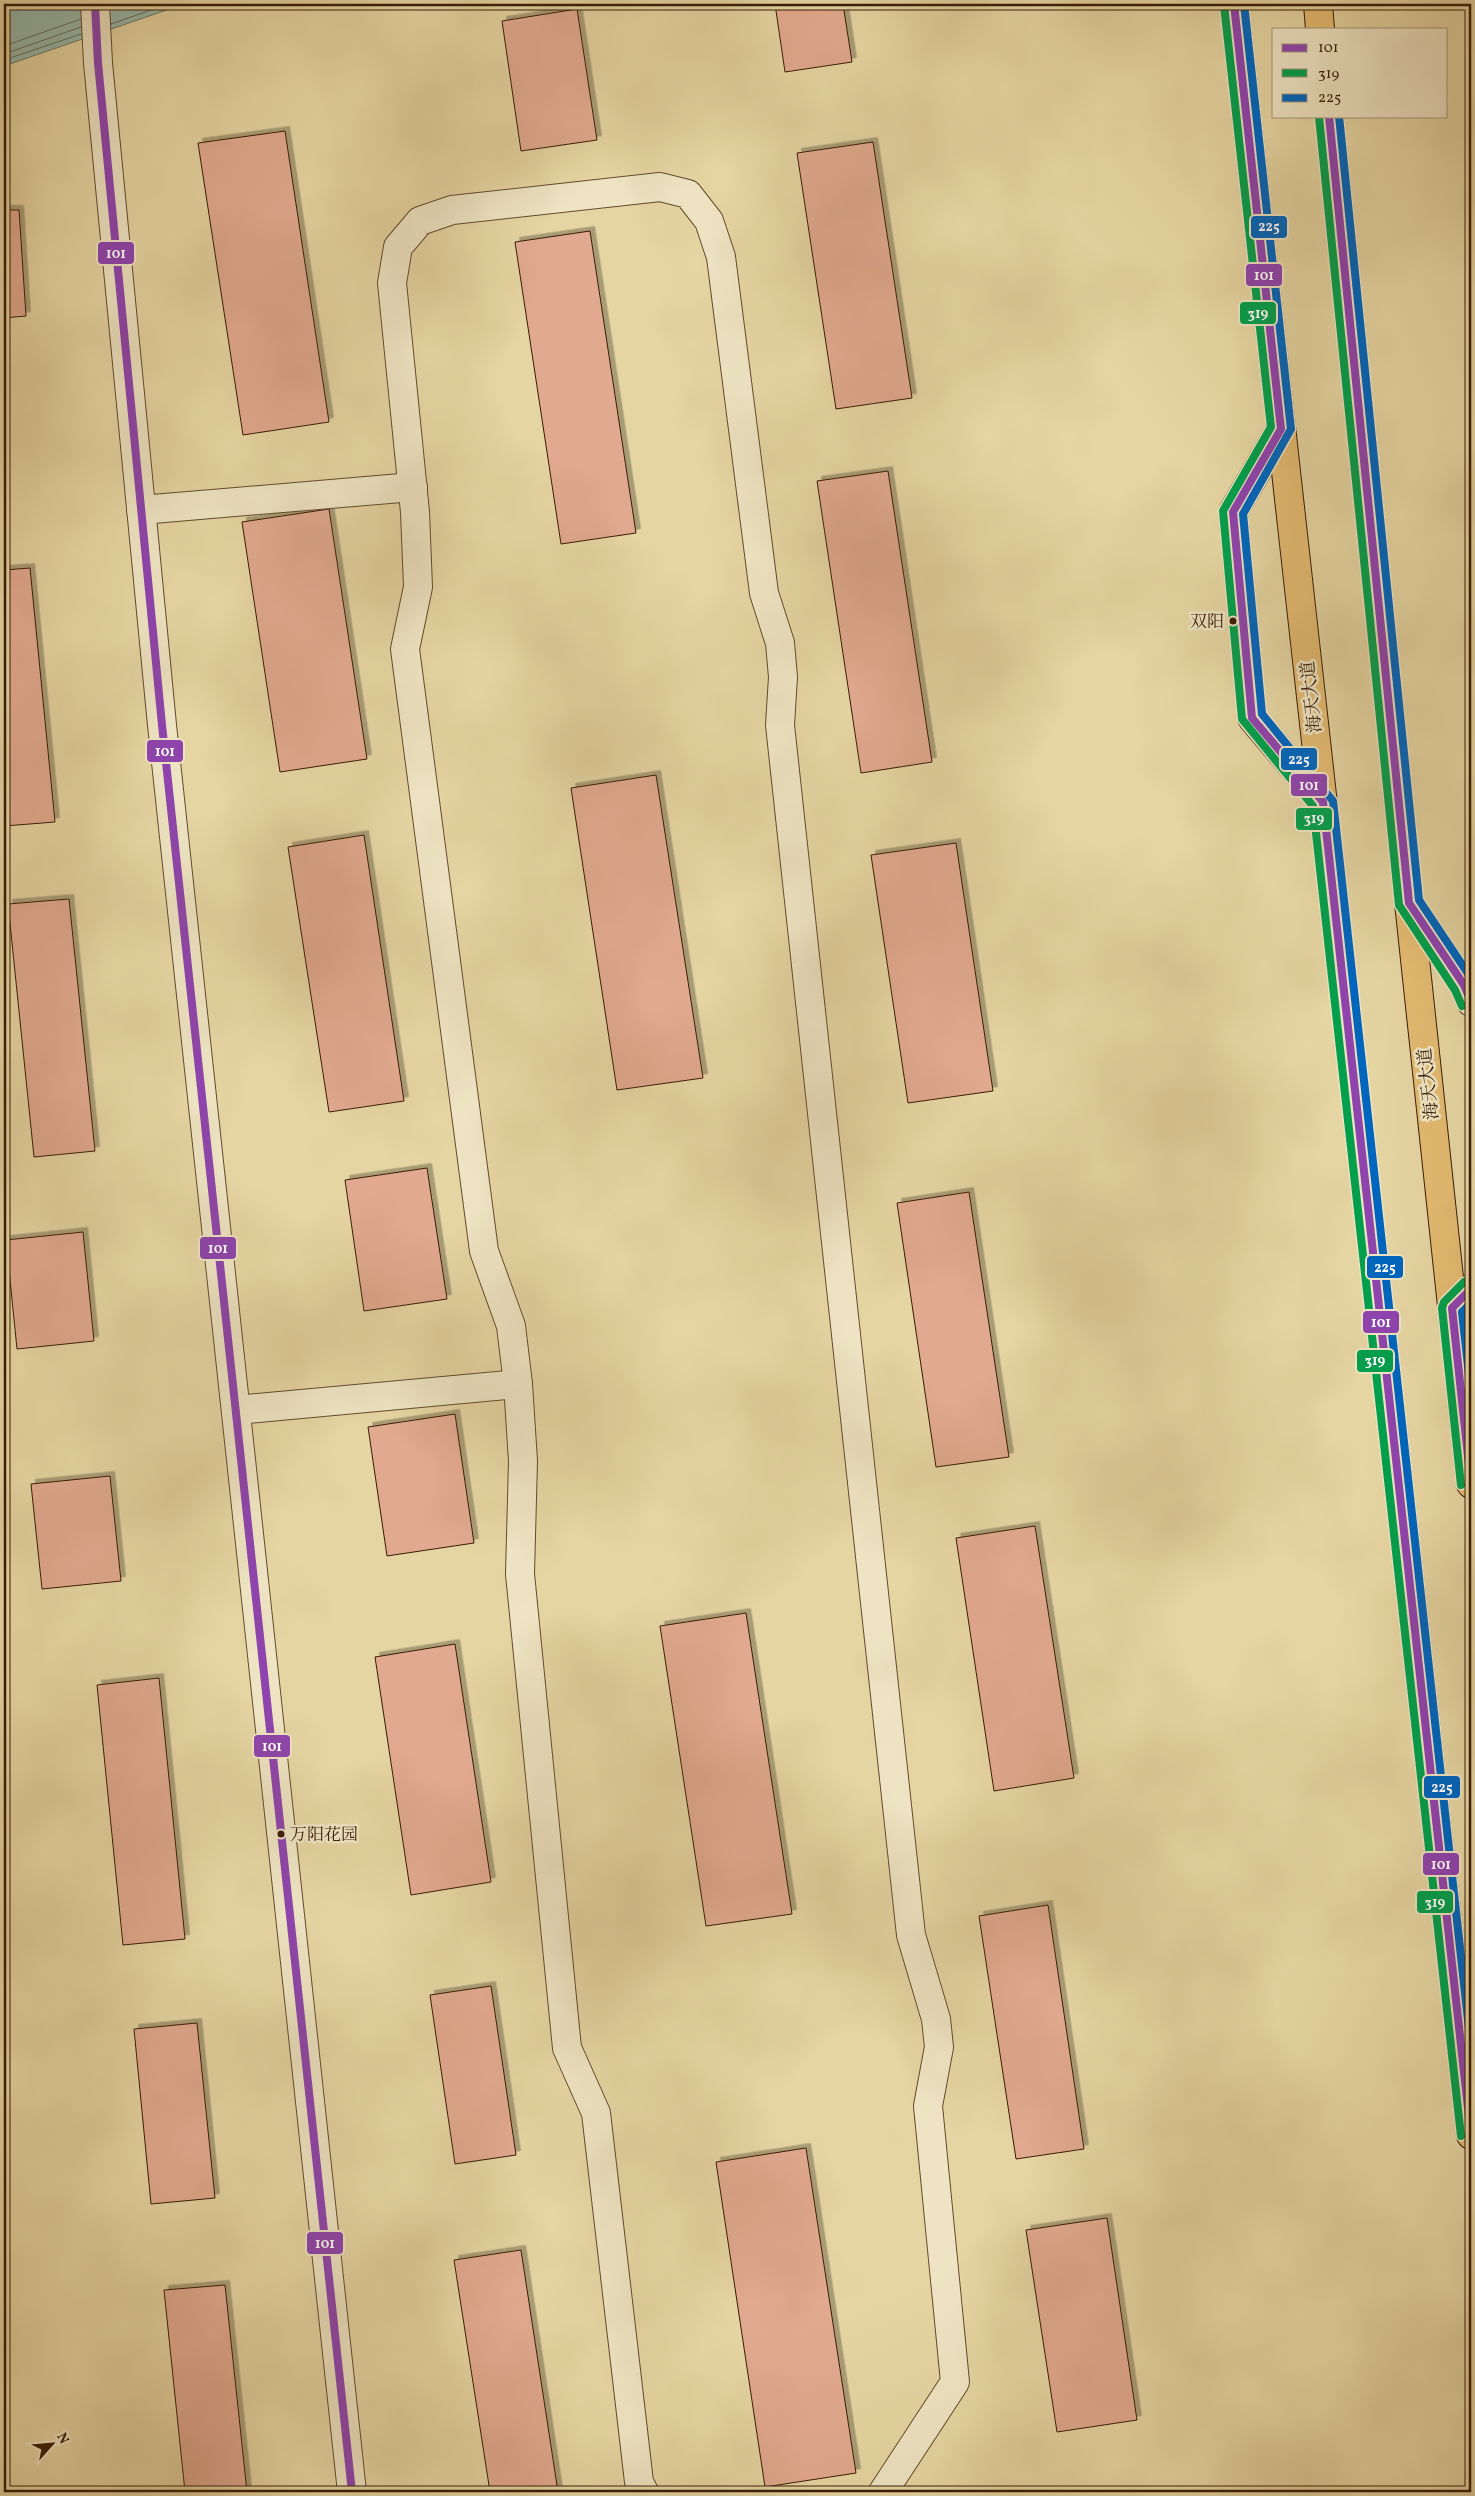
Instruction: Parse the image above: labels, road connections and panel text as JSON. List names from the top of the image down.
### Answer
{
  "streets": {
    "main road": ["海天大道"]
  },
  "places": ["双阳", "万阳花园"],
  "lines": ["transit line 101", "transit line 225", "transit line 319"],
  "legend": ["101", "319", "225"],
  "north": "top right"
}
